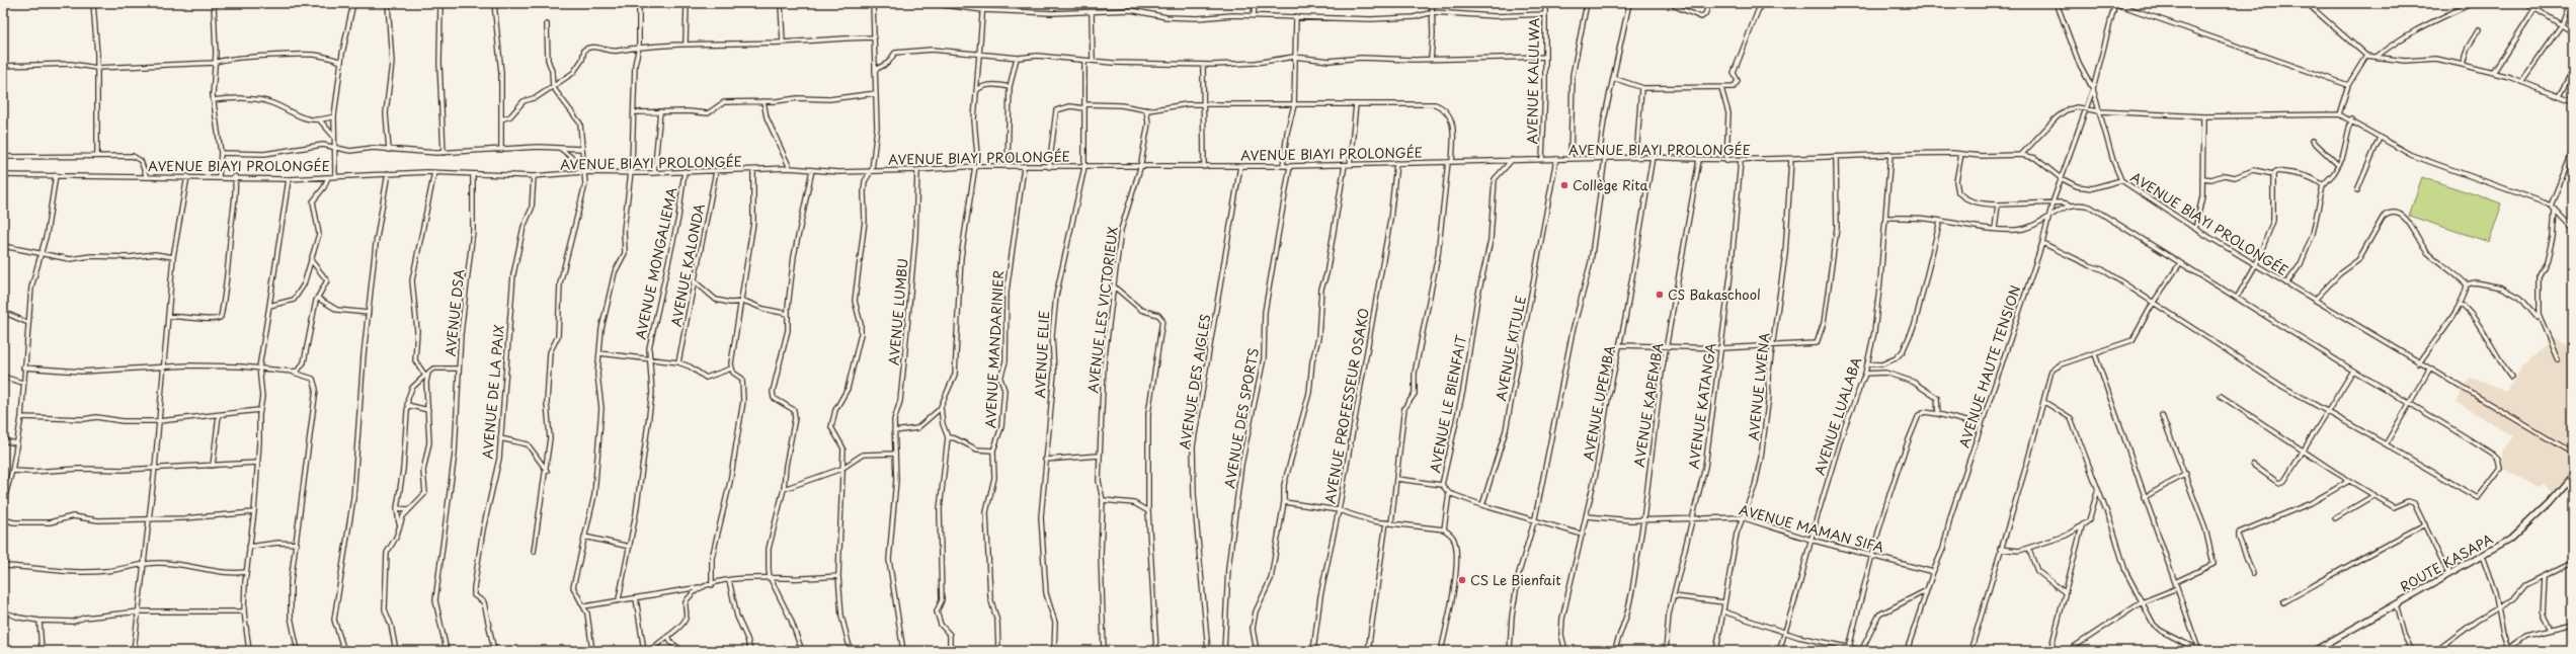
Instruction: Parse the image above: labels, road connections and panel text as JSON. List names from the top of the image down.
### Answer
{
  "streets": {
    "main road": ["ROUTE KASAPA"],
    "street": [
      "AVENUE KALULWA",
      "AVENUE BIAYI PROLONGÉE",
      "AVENUE MONGALIEMA",
      "AVENUE KALONDA",
      "AVENUE LES VICTORIEUX",
      "AVENUE LUMBU",
      "AVENUE DSA",
      "AVENUE KITULE",
      "AVENUE MANDARINIER",
      "AVENUE ELIE",
      "AVENUE HAUTE TENSION",
      "AVENUE DES AIGLES",
      "AVENUE LWENA",
      "AVENUE DE LA PAIX",
      "AVENUE UPEMBA",
      "AVENUE LE BIENFAIT",
      "AVENUE KAPEMBA",
      "AVENUE PROFESSEUR OSAKO",
      "AVENUE KATANGA",
      "AVENUE LUALABA",
      "AVENUE DES SPORTS",
      "AVENUE MAMAN SIFA"
    ]
  },
  "crossings": [
    ["AVENUE KALULWA", "AVENUE BIAYI PROLONGÉE"],
    ["AVENUE BIAYI PROLONGÉE", "AVENUE MONGALIEMA"],
    ["AVENUE BIAYI PROLONGÉE", "AVENUE KALONDA"],
    ["AVENUE BIAYI PROLONGÉE", "AVENUE LES VICTORIEUX"],
    ["AVENUE BIAYI PROLONGÉE", "AVENUE LUMBU"],
    ["AVENUE BIAYI PROLONGÉE", "AVENUE DSA"],
    ["AVENUE BIAYI PROLONGÉE", "AVENUE KITULE"],
    ["AVENUE BIAYI PROLONGÉE", "AVENUE MANDARINIER"],
    ["AVENUE BIAYI PROLONGÉE", "AVENUE ELIE"],
    ["AVENUE BIAYI PROLONGÉE", "AVENUE HAUTE TENSION"],
    ["AVENUE BIAYI PROLONGÉE", "AVENUE DES AIGLES"],
    ["AVENUE BIAYI PROLONGÉE", "AVENUE LWENA"],
    ["AVENUE BIAYI PROLONGÉE", "AVENUE DE LA PAIX"],
    ["AVENUE BIAYI PROLONGÉE", "AVENUE UPEMBA"],
    ["AVENUE BIAYI PROLONGÉE", "AVENUE LE BIENFAIT"],
    ["AVENUE BIAYI PROLONGÉE", "AVENUE KAPEMBA"],
    ["AVENUE BIAYI PROLONGÉE", "AVENUE PROFESSEUR OSAKO"],
    ["AVENUE BIAYI PROLONGÉE", "AVENUE KATANGA"],
    ["AVENUE BIAYI PROLONGÉE", "AVENUE LUALABA"],
    ["AVENUE BIAYI PROLONGÉE", "AVENUE DES SPORTS"],
    ["AVENUE HAUTE TENSION", "AVENUE MAMAN SIFA"],
    ["AVENUE LWENA", "AVENUE MAMAN SIFA"],
    ["AVENUE UPEMBA", "AVENUE MAMAN SIFA"],
    ["AVENUE KAPEMBA", "AVENUE MAMAN SIFA"],
    ["AVENUE KATANGA", "AVENUE MAMAN SIFA"],
    ["AVENUE LUALABA", "AVENUE MAMAN SIFA"]
  ],
  "places": ["Collège Rita", "CS Bakaschool", "CS Le Bienfait"]
}
